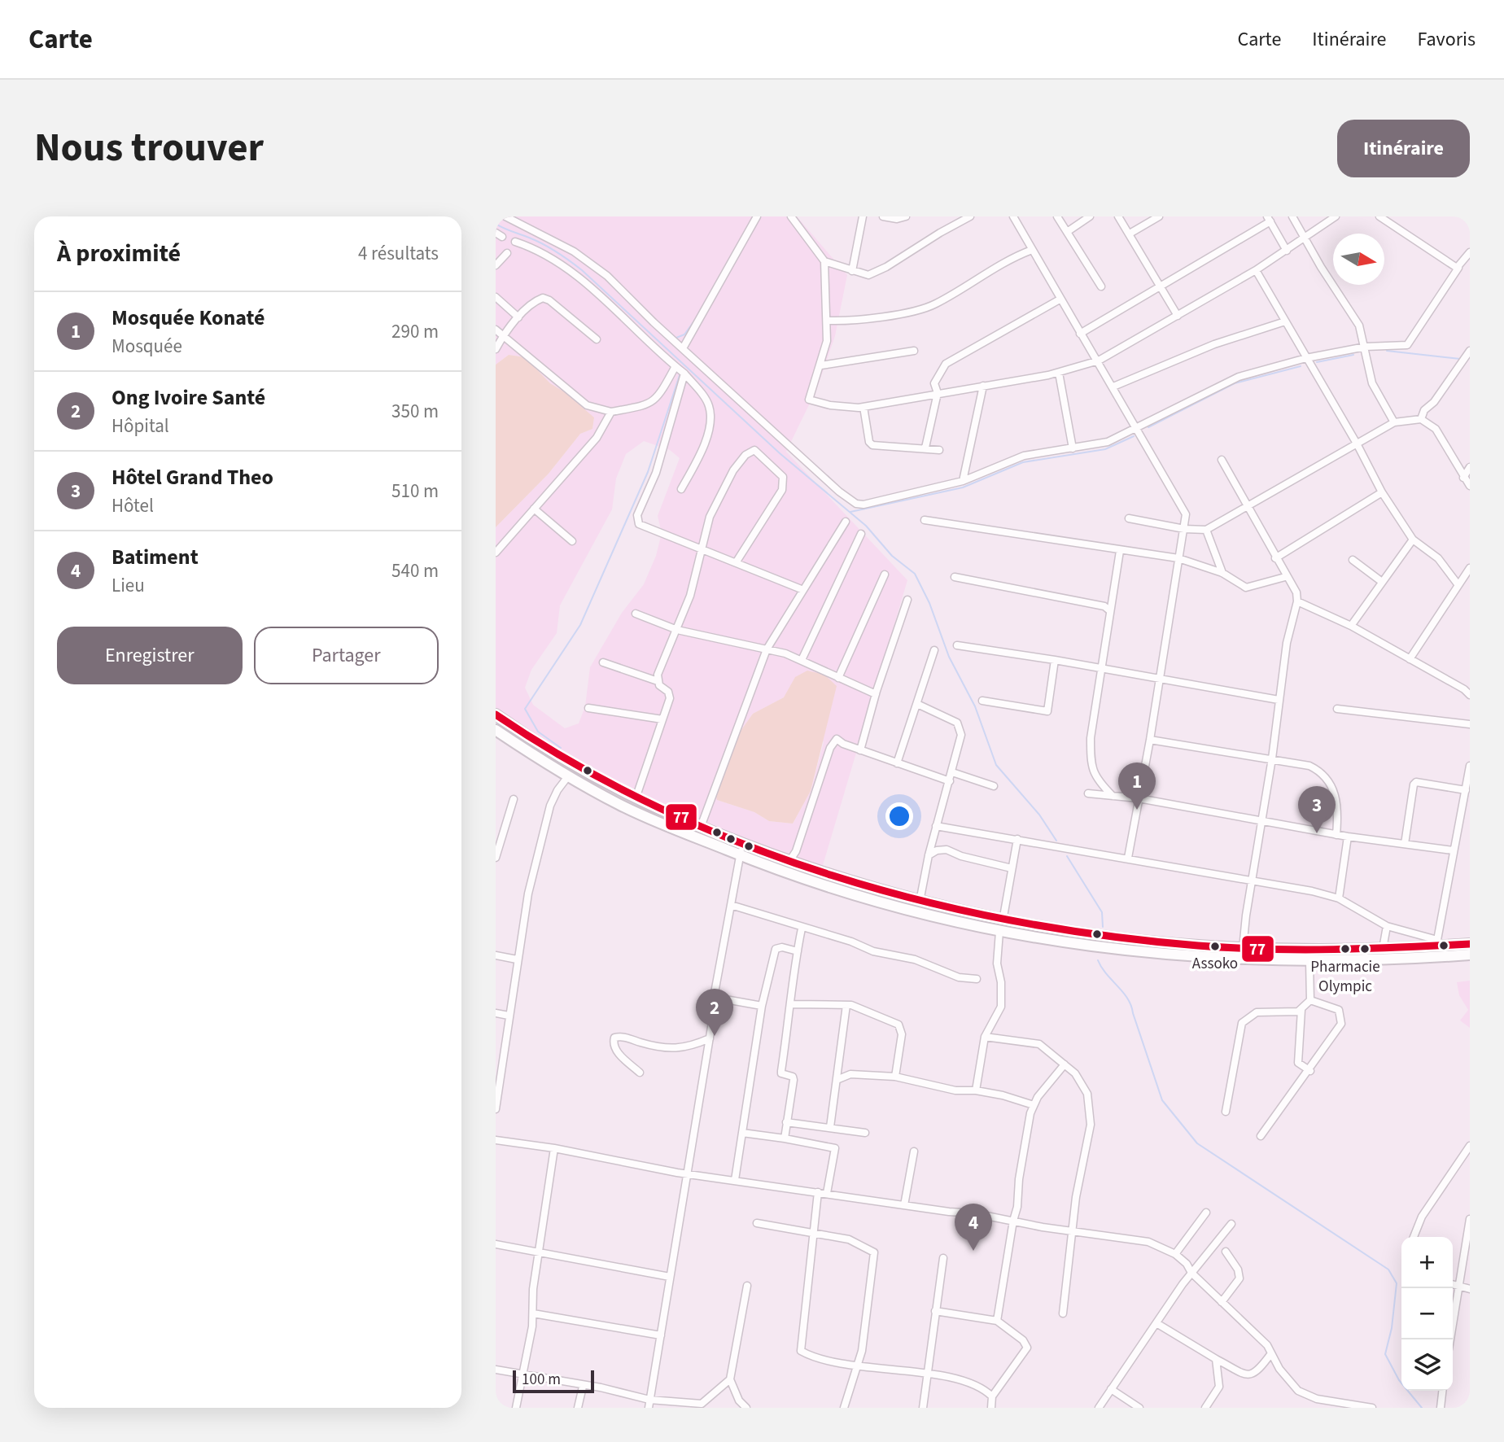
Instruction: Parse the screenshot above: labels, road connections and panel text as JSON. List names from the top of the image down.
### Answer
{
  "places": ["Assoko", "Pharmacie Olympic"],
  "lines": ["transit line 77"],
  "scale_bar": "100 m",
  "north": "right",
  "page": {
    "header": "Carte",
    "nav": ["Carte", "Itinéraire", "Favoris"],
    "title": "Nous trouver",
    "buttons": [
      "Itinéraire",
      ["Enregistrer", "Partager"]
    ],
    "heading": ["À proximité", "4 résultats"],
    "list": [
      {
        "mark": "1",
        "name": "Mosquée Konaté",
        "note": "Mosquée",
        "value": "290 m"
      },
      {
        "mark": "2",
        "name": "Ong Ivoire Santé",
        "note": "Hôpital",
        "value": "350 m"
      },
      {
        "mark": "3",
        "name": "Hôtel Grand Theo",
        "note": "Hôtel",
        "value": "510 m"
      },
      {
        "mark": "4",
        "name": "Batiment",
        "note": "Lieu",
        "value": "540 m"
      }
    ],
    "pins": [
      "1",
      "3",
      "2",
      "4"
    ],
    "map_buttons": ["+", "−"],
    "scale": "100 m"
  }
}
